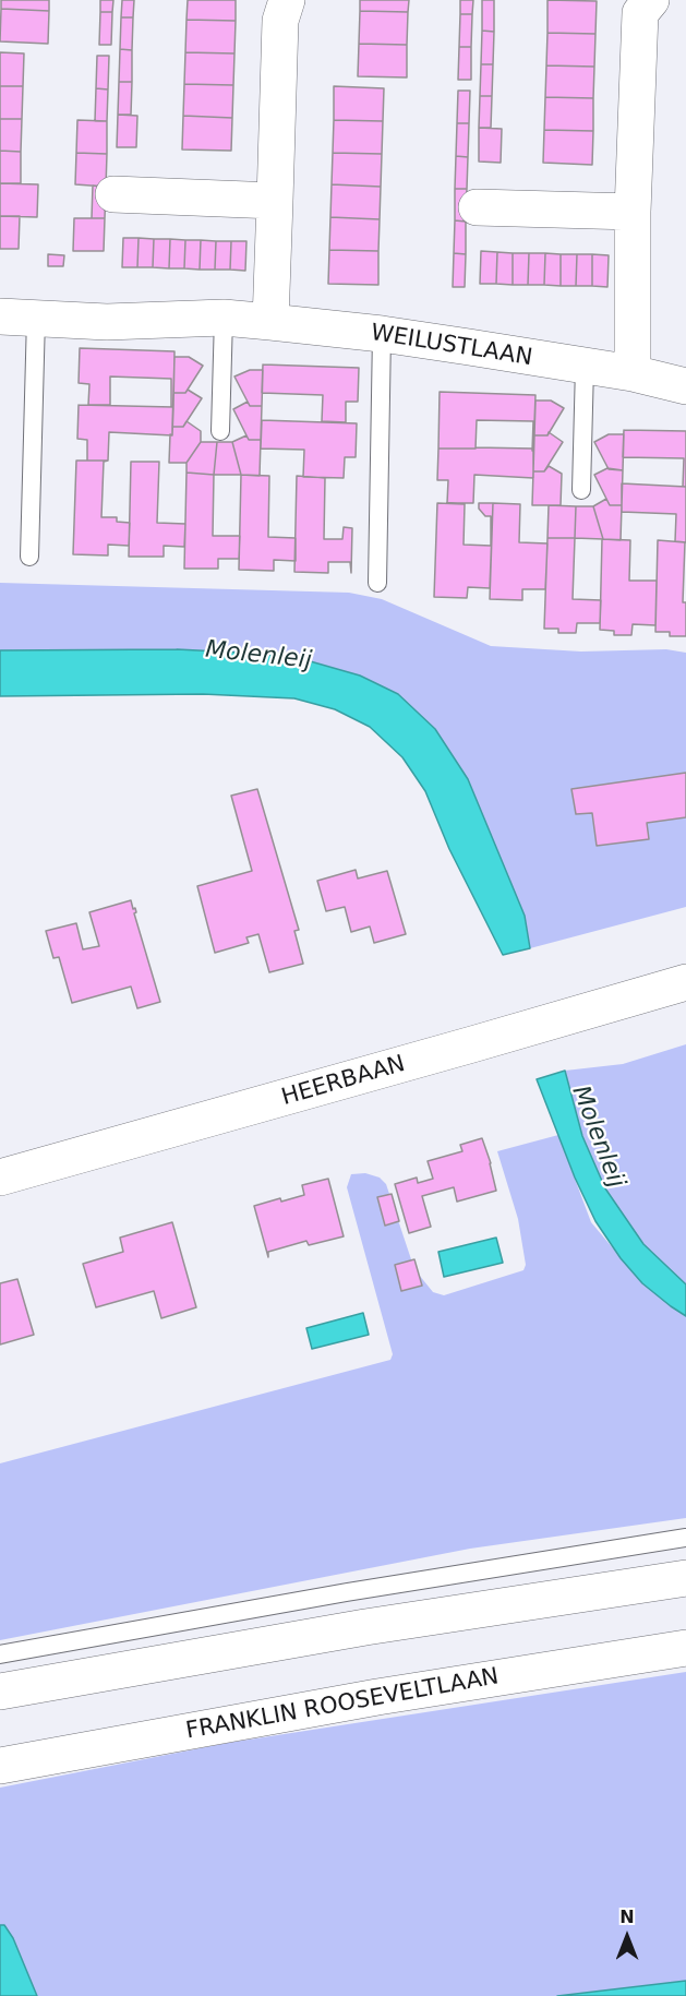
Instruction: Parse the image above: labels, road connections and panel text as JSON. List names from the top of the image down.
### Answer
{
  "streets": {
    "street": ["WEILUSTLAAN", "HEERBAAN", "FRANKLIN ROOSEVELTLAAN"]
  },
  "water": ["Molenleij"],
  "north": "top"
}
